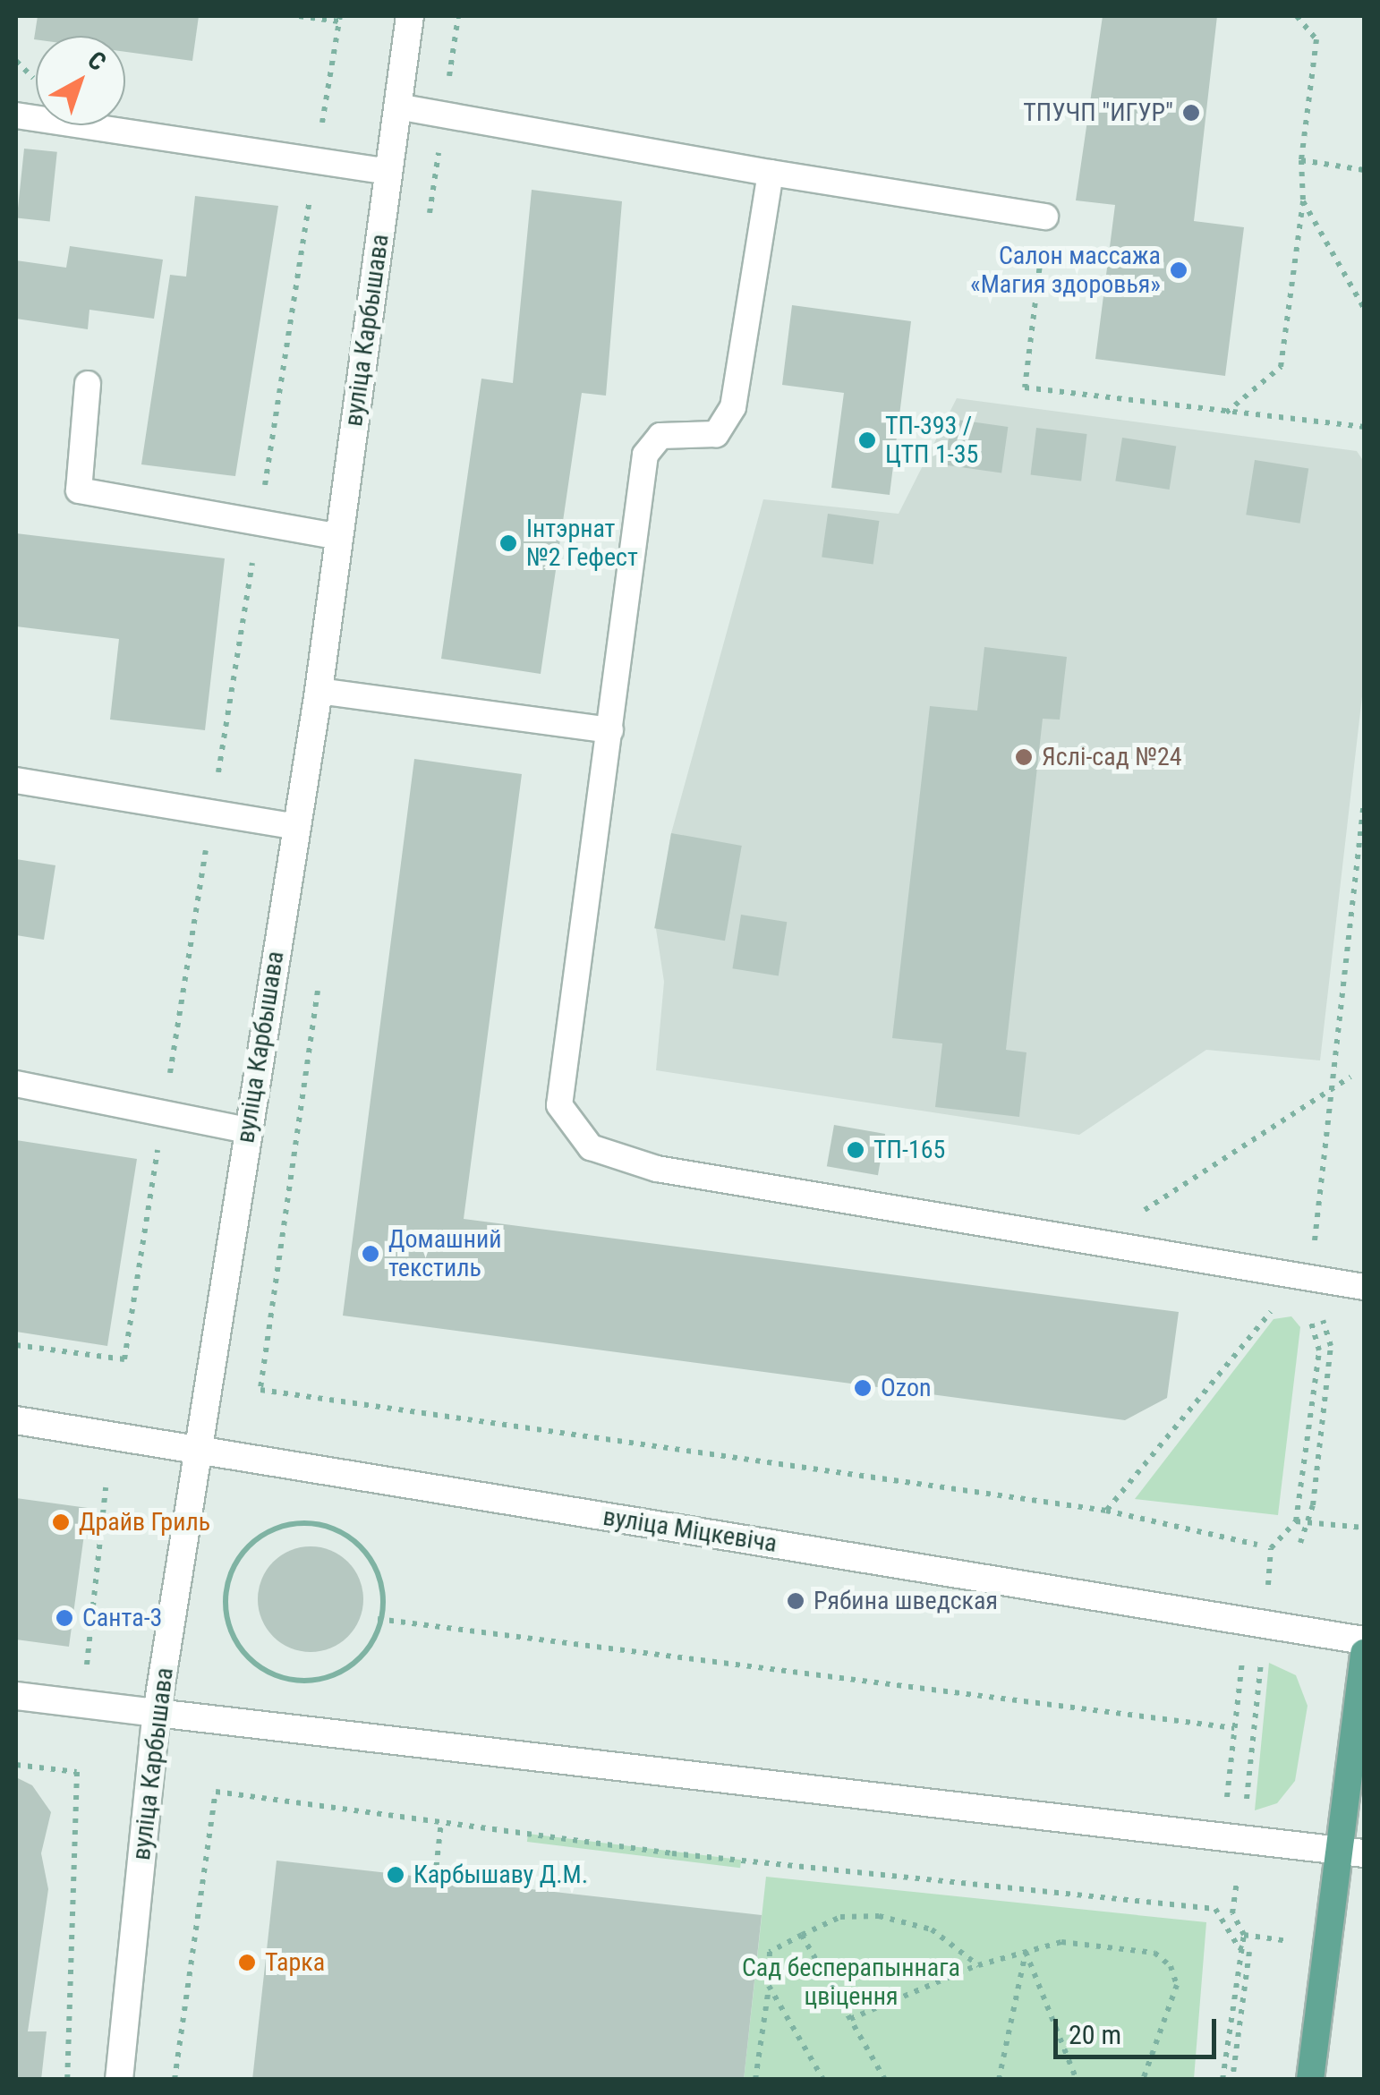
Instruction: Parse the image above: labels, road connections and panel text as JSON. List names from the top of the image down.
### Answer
{
  "streets": {
    "street": ["вуліца Карбышава", "вуліца Міцкевіча"]
  },
  "crossings": [
    ["вуліца Карбышава", "вуліца Міцкевіча"]
  ],
  "parks": ["Сад бесперапыннага цвіцення"],
  "places": [
    "ТПУЧП \"ИГУР\"",
    "Салон массажа «Магия здоровья»",
    "ТП-393 / ЦТП 1-35",
    "Інтэрнат №2 Гефест",
    "Яслі-сад №24",
    "ТП-165",
    "Домашний текстиль",
    "Ozon",
    "Драйв Гриль",
    "Рябина шведская",
    "Санта-3",
    "Карбышаву Д.М.",
    "Тарка"
  ],
  "scale_bar": "20 m",
  "north": "top right"
}
